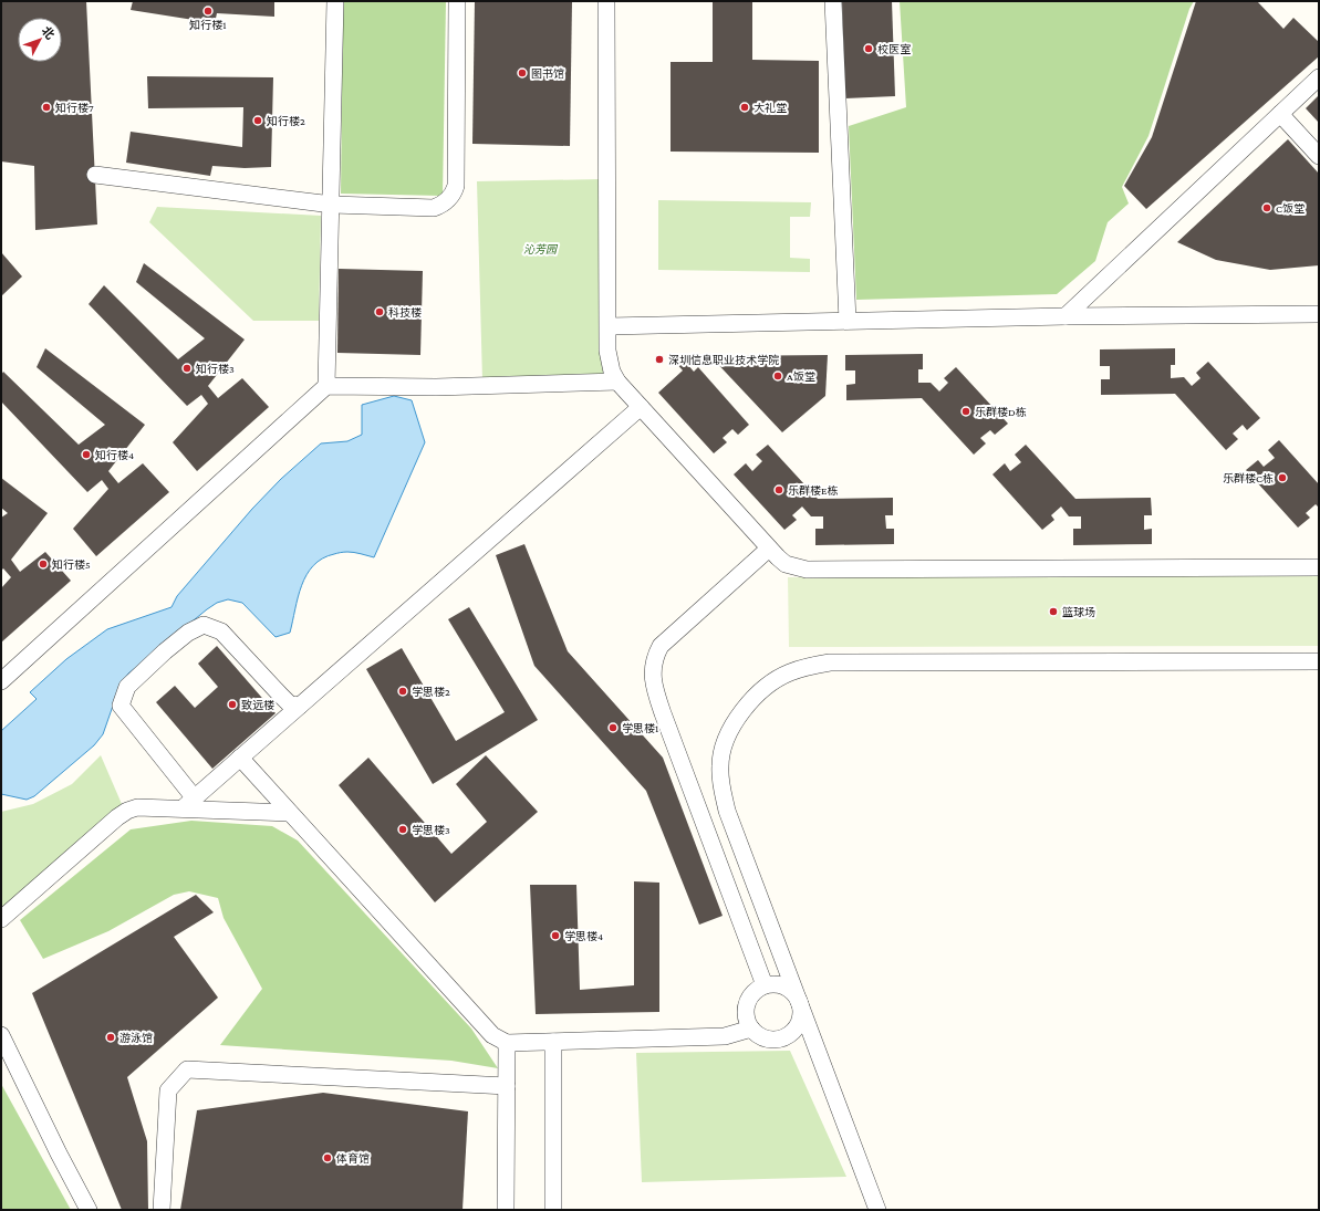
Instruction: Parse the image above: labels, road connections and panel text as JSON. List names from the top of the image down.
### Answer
{
  "parks": ["沁芳园"],
  "places": [
    "知行楼1",
    "校医室",
    "图书馆",
    "知行楼7",
    "大礼堂",
    "知行楼2",
    "C饭堂",
    "科技楼",
    "深圳信息职业技术学院",
    "知行楼3",
    "A饭堂",
    "乐群楼D栋",
    "知行楼4",
    "乐群楼C栋",
    "乐群楼E栋",
    "知行楼5",
    "篮球场",
    "学思楼2",
    "致远楼",
    "学思楼1",
    "学思楼3",
    "学思楼4",
    "游泳馆",
    "体育馆"
  ],
  "north": "top right"
}
